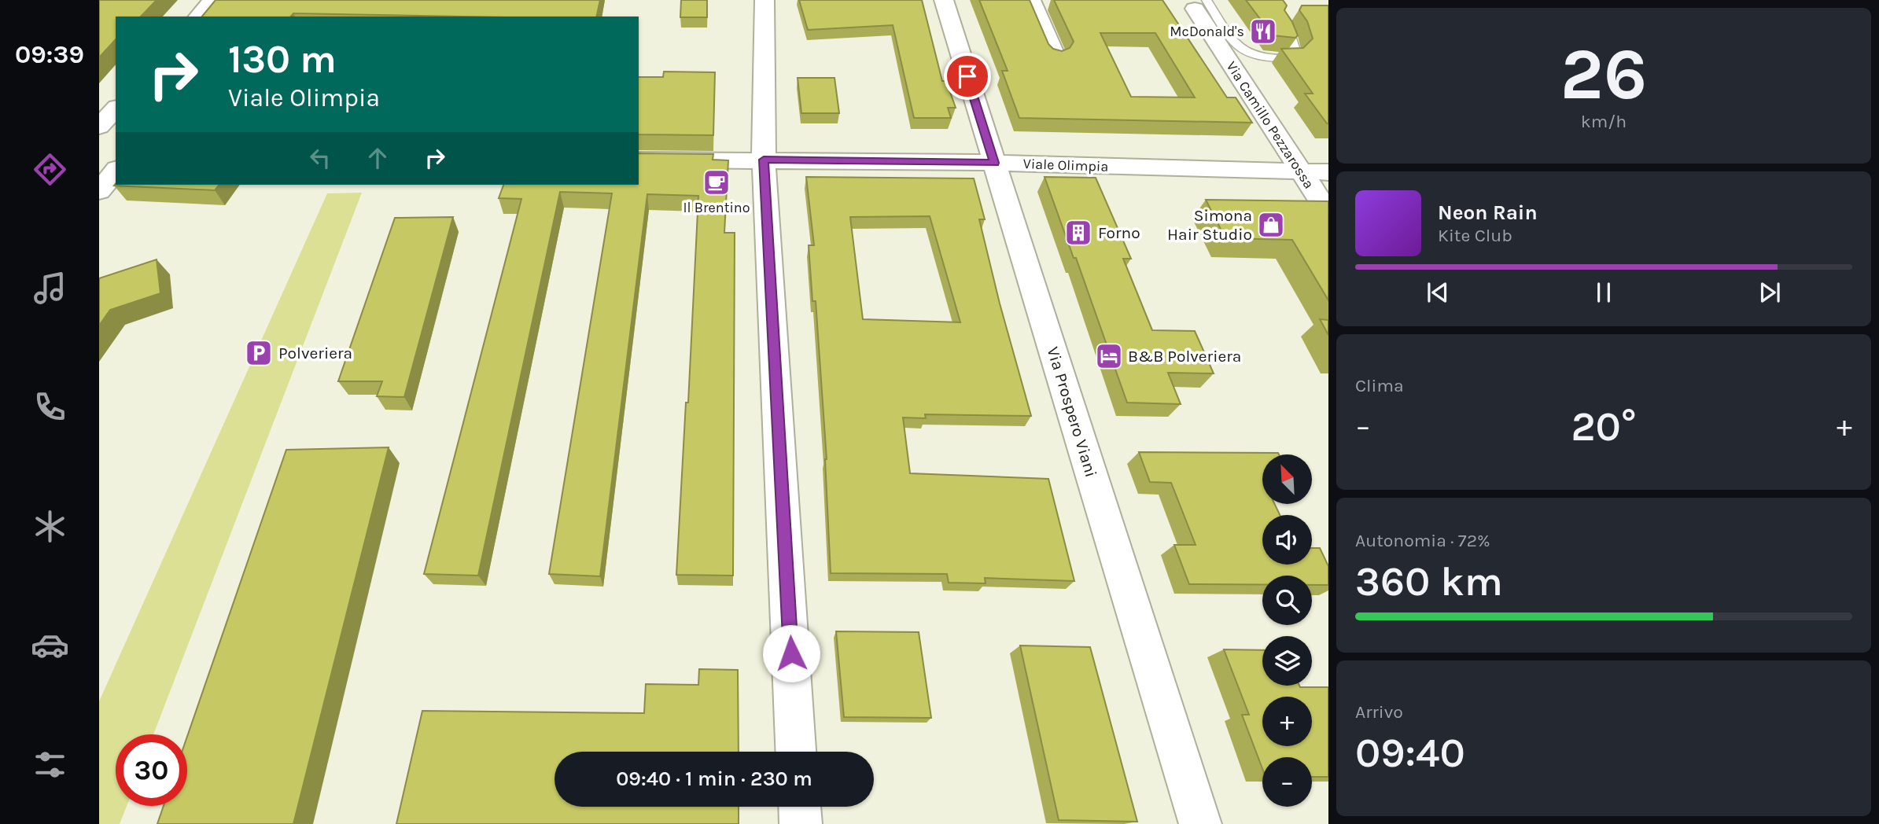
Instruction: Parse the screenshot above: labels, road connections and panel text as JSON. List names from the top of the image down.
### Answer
{
  "streets": {
    "street": ["Via Camillo Pezzarossa", "Viale Olimpia", "Via Prospero Viani"]
  },
  "crossings": [
    ["Via Camillo Pezzarossa", "Viale Olimpia"],
    ["Viale Olimpia", "Via Prospero Viani"]
  ],
  "places": {
    "restaurant": ["McDonald's"],
    "cafe": ["Il Brentino"],
    "shop": ["Simona Hair Studio"],
    "building": ["Forno"],
    "parking": ["Polveriera"],
    "hotel": ["B&B Polveriera"]
  },
  "north": "top left",
  "page": {
    "tabs": "09:39",
    "tile": [
      ["26", "km/h"],
      "Clima",
      ["Autonomia · 72%", "360 km"],
      ["Arrivo", "09:40"]
    ],
    "turn": ["130 m", "Viale Olimpia"],
    "song": ["Neon Rain", "Kite Club"],
    "heat": ["−", "20°", "+"],
    "map_buttons": ["+", "−"],
    "limit": "30",
    "trip": "09:40 · 1 min · 230 m"
  }
}
